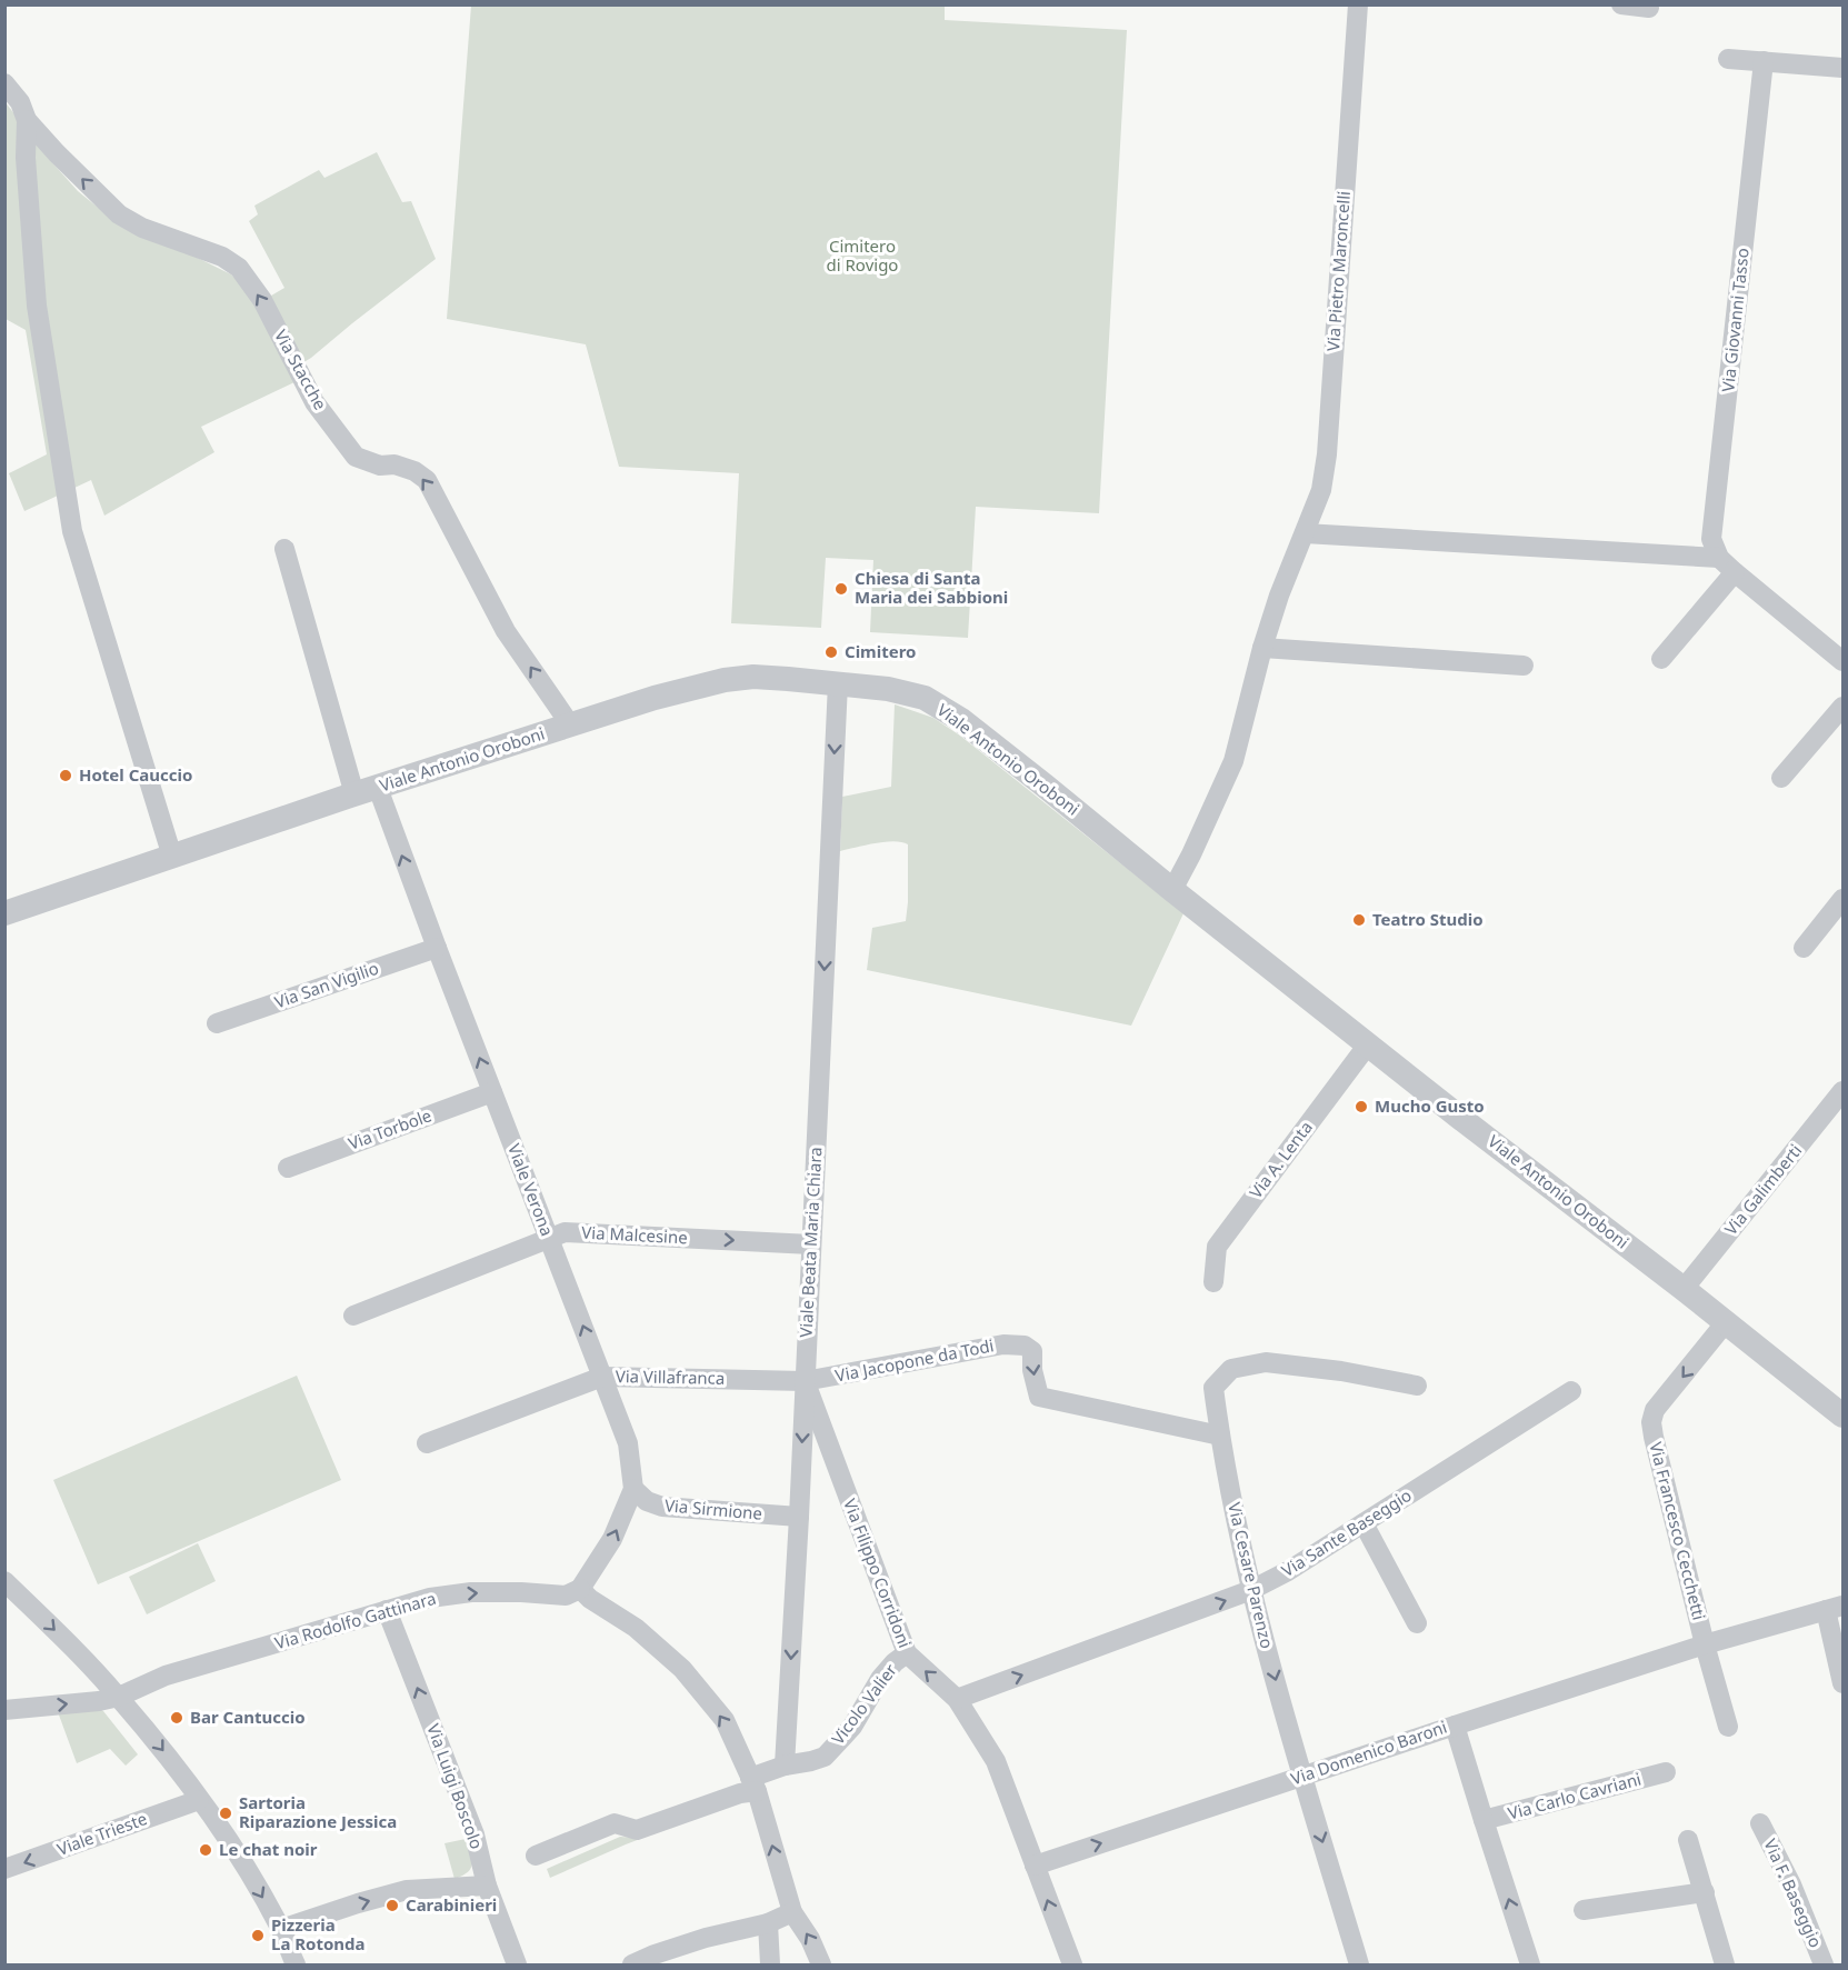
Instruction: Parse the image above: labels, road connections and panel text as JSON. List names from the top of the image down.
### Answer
{
  "streets": {
    "street": [
      "Via Pietro Maroncelli",
      "Via Giovanni Tasso",
      "Via Stacche",
      "Viale Antonio Oroboni",
      "Via San Vigilio",
      "Via Torbole",
      "Via A. Lenta",
      "Viale Verona",
      "Via Galimberti",
      "Via Malcesine",
      "Viale Beata Maria Chiara",
      "Via Jacopone da Todi",
      "Via Villafranca",
      "Via Sirmione",
      "Via Francesco Cecchetti",
      "Via Sante Baseggio",
      "Via Filippo Corridoni",
      "Via Cesare Parenzo",
      "Via Rodolfo Gattinara",
      "Vicolo Valier",
      "Via Domenico Baroni",
      "Via Luigi Boscolo",
      "Via Carlo Cavriani",
      "Viale Trieste",
      "Via F. Baseggio"
    ]
  },
  "crossings": [
    ["Via Pietro Maroncelli", "Viale Antonio Oroboni"],
    ["Via Stacche", "Viale Antonio Oroboni"],
    ["Viale Antonio Oroboni", "Via A. Lenta"],
    ["Viale Antonio Oroboni", "Viale Verona"],
    ["Viale Antonio Oroboni", "Via Galimberti"],
    ["Viale Antonio Oroboni", "Viale Beata Maria Chiara"],
    ["Viale Antonio Oroboni", "Via Francesco Cecchetti"],
    ["Via San Vigilio", "Viale Verona"],
    ["Via Torbole", "Viale Verona"],
    ["Viale Verona", "Via Malcesine"],
    ["Viale Verona", "Via Villafranca"],
    ["Viale Verona", "Via Sirmione"],
    ["Viale Verona", "Via Rodolfo Gattinara"],
    ["Via Malcesine", "Viale Beata Maria Chiara"],
    ["Viale Beata Maria Chiara", "Via Jacopone da Todi"],
    ["Viale Beata Maria Chiara", "Via Villafranca"],
    ["Viale Beata Maria Chiara", "Via Sirmione"],
    ["Viale Beata Maria Chiara", "Via Filippo Corridoni"],
    ["Viale Beata Maria Chiara", "Vicolo Valier"],
    ["Via Jacopone da Todi", "Via Villafranca"],
    ["Via Jacopone da Todi", "Via Filippo Corridoni"],
    ["Via Jacopone da Todi", "Via Cesare Parenzo"],
    ["Via Villafranca", "Via Filippo Corridoni"],
    ["Via Francesco Cecchetti", "Via Domenico Baroni"],
    ["Via Sante Baseggio", "Via Filippo Corridoni"],
    ["Via Sante Baseggio", "Via Cesare Parenzo"],
    ["Via Filippo Corridoni", "Vicolo Valier"],
    ["Via Filippo Corridoni", "Via Domenico Baroni"],
    ["Via Cesare Parenzo", "Via Domenico Baroni"],
    ["Via Rodolfo Gattinara", "Via Luigi Boscolo"]
  ],
  "one_way": [
    "Via Stacche",
    "Viale Verona",
    "Via Malcesine",
    "Viale Beata Maria Chiara",
    "Via Jacopone da Todi",
    "Via Francesco Cecchetti",
    "Via Sante Baseggio",
    "Via Rodolfo Gattinara",
    "Via Luigi Boscolo",
    "Viale Trieste"
  ],
  "parks": ["Cimitero di Rovigo"],
  "places": [
    "Chiesa di Santa Maria dei Sabbioni",
    "Cimitero",
    "Hotel Cauccio",
    "Teatro Studio",
    "Mucho Gusto",
    "Bar Cantuccio",
    "Sartoria Riparazione Jessica",
    "Le chat noir",
    "Carabinieri",
    "Pizzeria La Rotonda"
  ]
}
